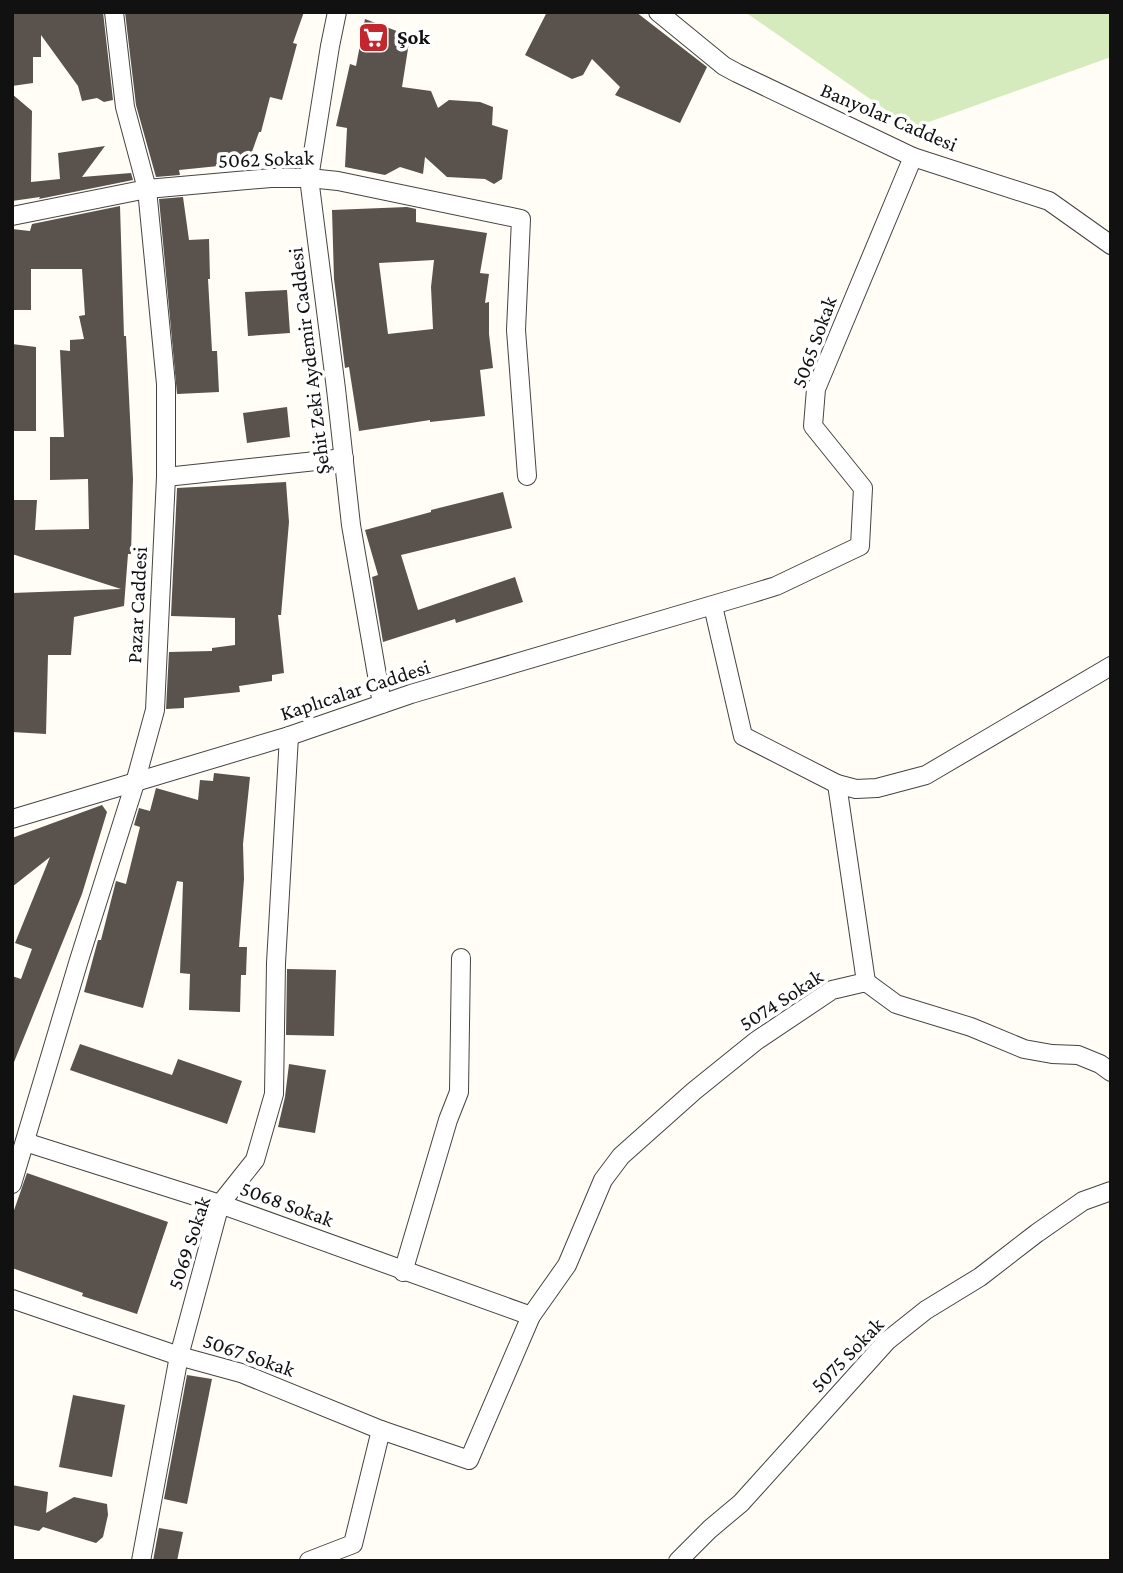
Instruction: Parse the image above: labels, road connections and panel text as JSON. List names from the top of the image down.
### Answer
{
  "streets": {
    "street": [
      "Banyolar Caddesi",
      "5062 Sokak",
      "5065 Sokak",
      "Şehit Zeki Aydemir Caddesi",
      "Pazar Caddesi",
      "Kaplıcalar Caddesi",
      "5074 Sokak",
      "5068 Sokak",
      "5069 Sokak",
      "5067 Sokak",
      "5075 Sokak"
    ]
  },
  "crossings": [
    ["Banyolar Caddesi", "5065 Sokak"],
    ["5062 Sokak", "Şehit Zeki Aydemir Caddesi"],
    ["5062 Sokak", "Pazar Caddesi"],
    ["5065 Sokak", "Kaplıcalar Caddesi"],
    ["Şehit Zeki Aydemir Caddesi", "Kaplıcalar Caddesi"],
    ["Pazar Caddesi", "Kaplıcalar Caddesi"],
    ["Pazar Caddesi", "5068 Sokak"],
    ["Kaplıcalar Caddesi", "5069 Sokak"],
    ["5074 Sokak", "5068 Sokak"],
    ["5074 Sokak", "5067 Sokak"],
    ["5068 Sokak", "5069 Sokak"],
    ["5069 Sokak", "5067 Sokak"]
  ],
  "places": {
    "supermarket": ["Şok"]
  }
}
